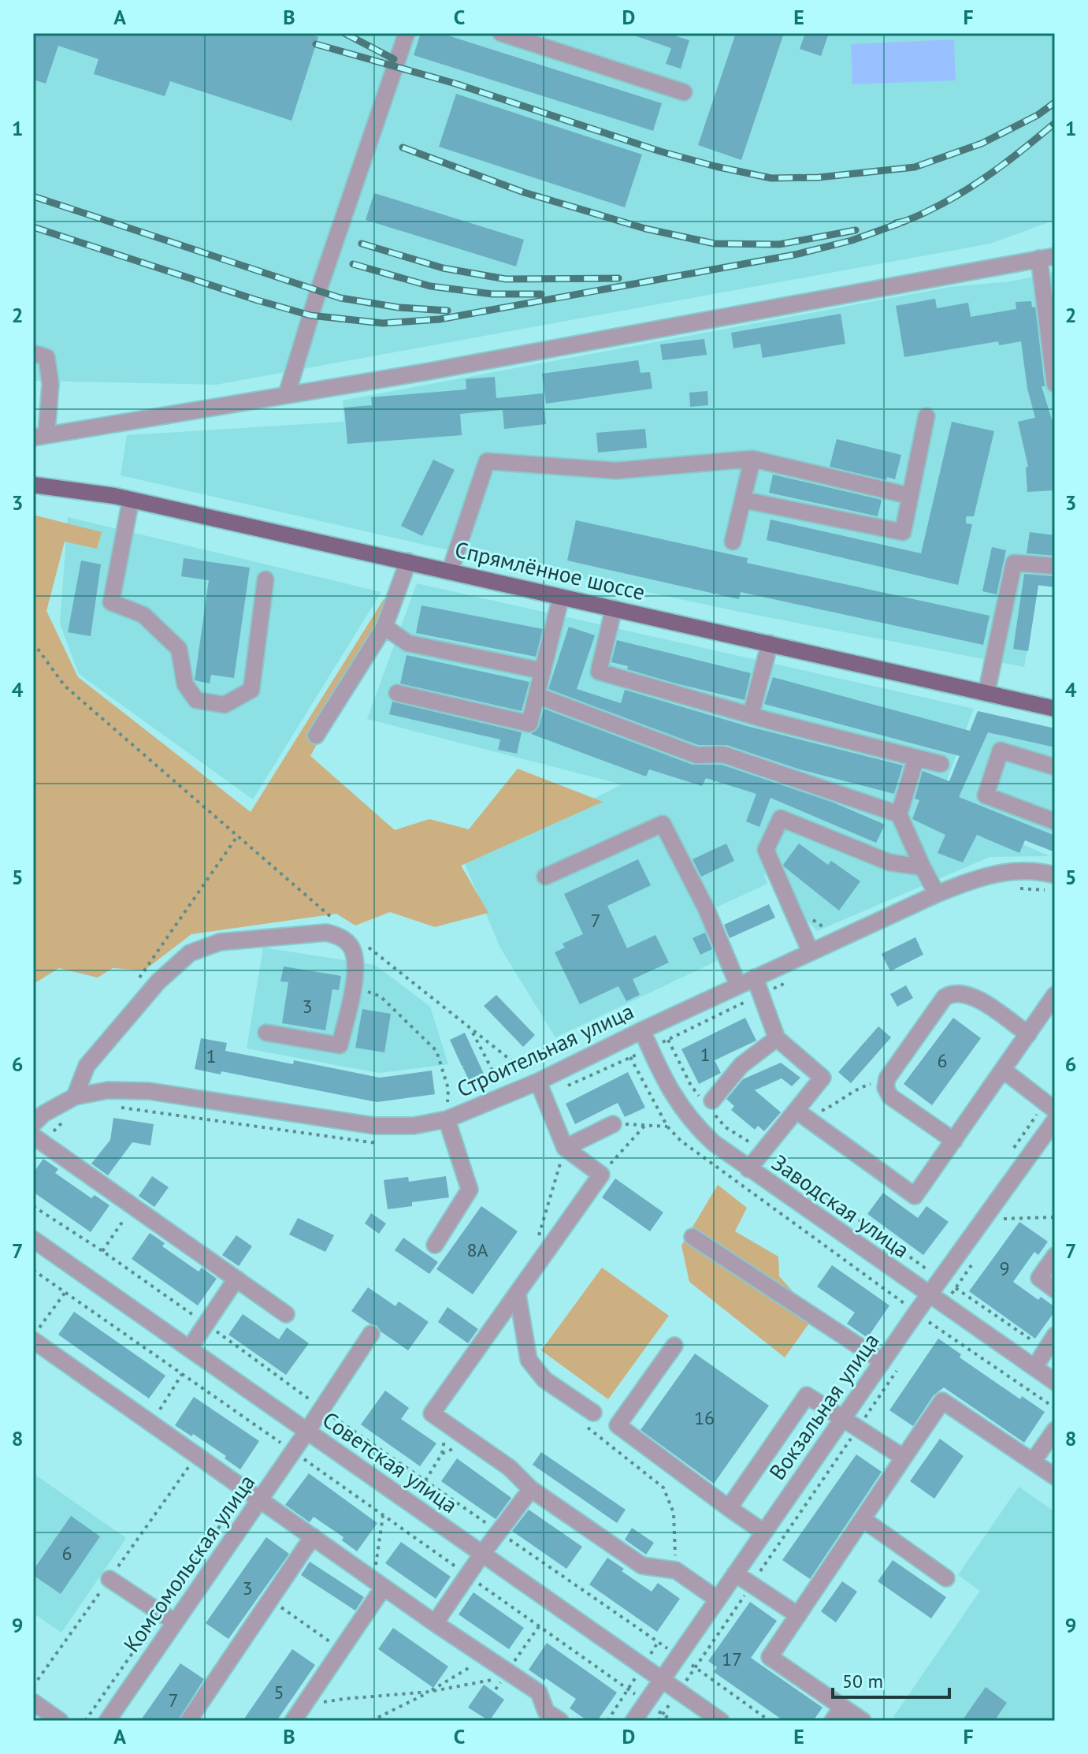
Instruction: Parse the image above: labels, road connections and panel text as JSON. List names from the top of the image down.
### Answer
{
  "streets": {
    "main road": ["Спрямлённое шоссе"],
    "street": [
      "Строительная улица",
      "Заводская улица",
      "Вокзальная улица",
      "Советская улица",
      "Комсомольская улица"
    ]
  },
  "crossings": [
    ["Строительная улица", "Заводская улица"],
    ["Заводская улица", "Вокзальная улица"],
    ["Вокзальная улица", "Советская улица"],
    ["Советская улица", "Комсомольская улица"]
  ],
  "house_numbers": [
    "7",
    "3",
    "1",
    "1",
    "6",
    "8А",
    "9",
    "16",
    "6",
    "3",
    "17",
    "5",
    "7"
  ],
  "scale_bar": "50 m",
  "grid": {
    "columns": [
      "A",
      "B",
      "C",
      "D",
      "E",
      "F"
    ],
    "rows": [
      "1",
      "2",
      "3",
      "4",
      "5",
      "6",
      "7",
      "8",
      "9"
    ]
  }
}
